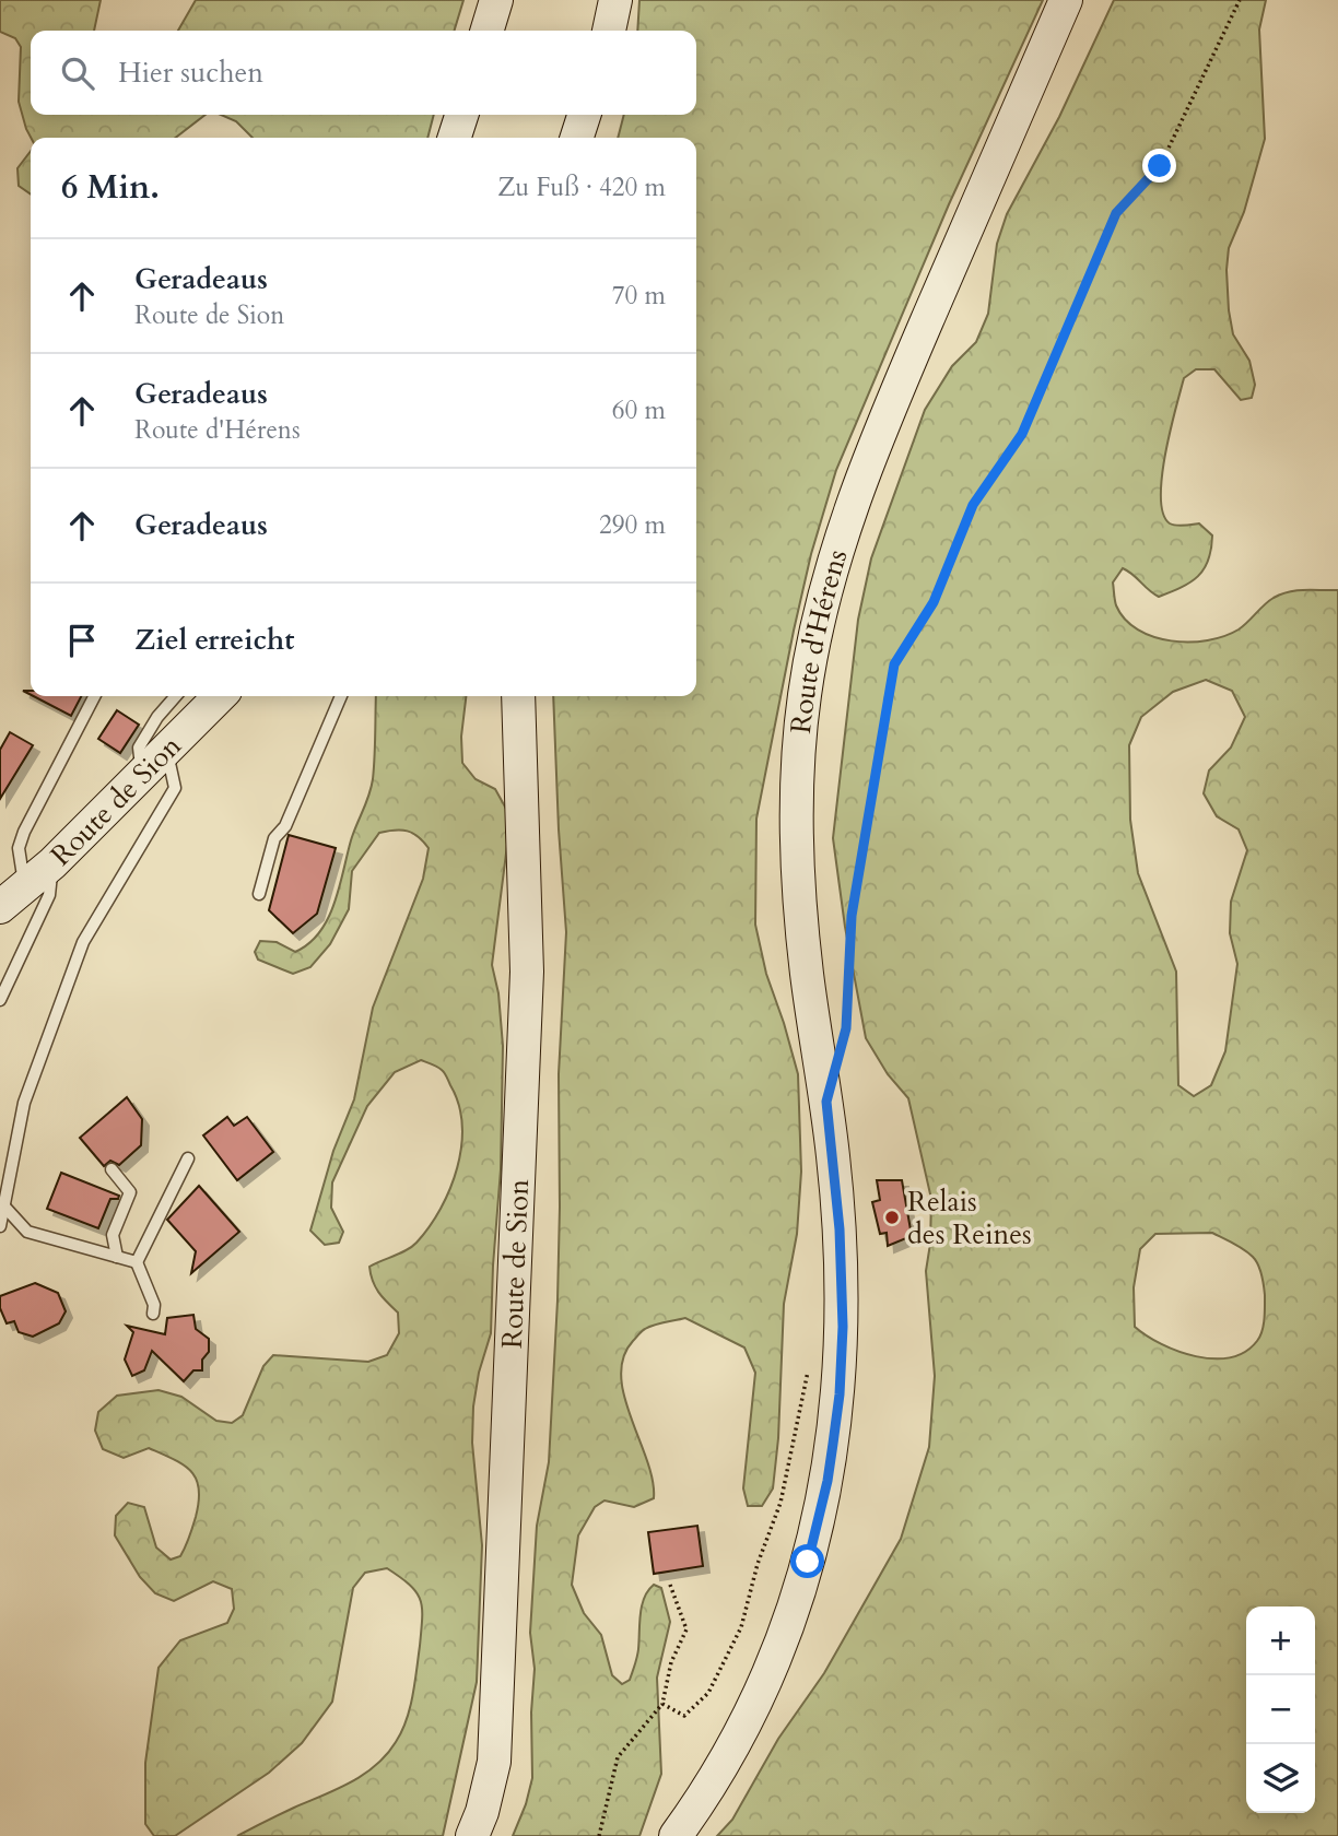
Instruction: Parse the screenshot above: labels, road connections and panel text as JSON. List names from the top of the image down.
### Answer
{
  "streets": {
    "main road": ["Route d'Hérens", "Route de Sion"]
  },
  "places": ["Relais des Reines"],
  "page": {
    "search": "Hier suchen",
    "heading": ["6 Min.", "Zu Fuß · 420 m"],
    "list": [
      ["Geradeaus", "Route de Sion", "70 m"],
      ["Geradeaus", "Route d'Hérens", "60 m"],
      ["Geradeaus", "290 m"],
      "Ziel erreicht"
    ],
    "map_buttons": ["+", "−"]
  }
}
